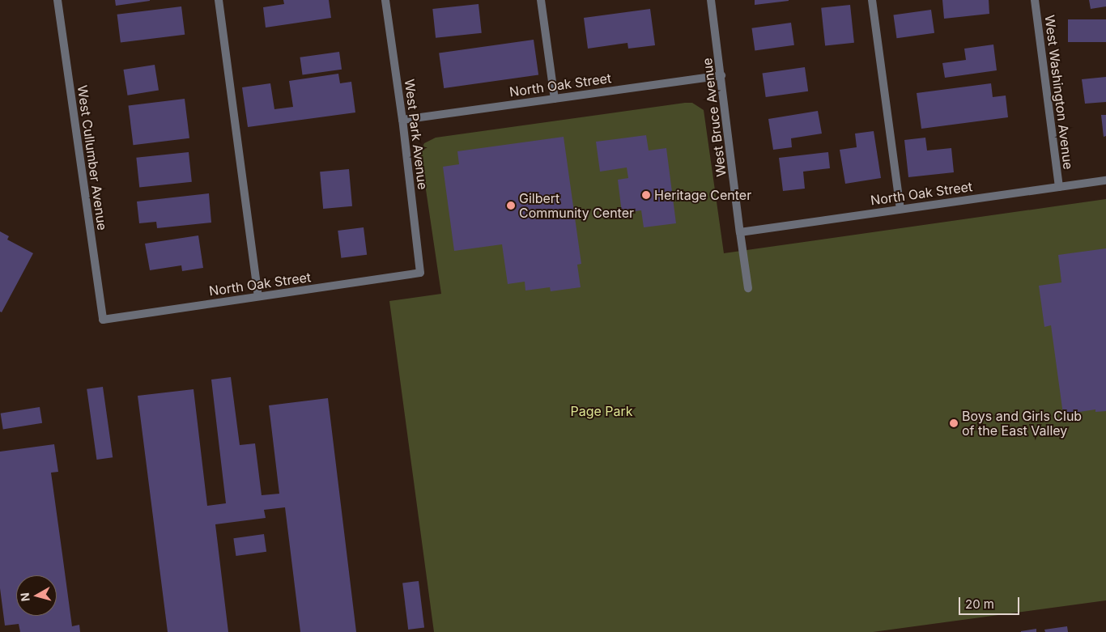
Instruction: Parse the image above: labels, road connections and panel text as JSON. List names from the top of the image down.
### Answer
{
  "streets": {
    "street": [
      "North Oak Street",
      "West Washington Avenue",
      "West Bruce Avenue",
      "West Park Avenue",
      "West Cullumber Avenue"
    ]
  },
  "crossings": [
    ["North Oak Street", "West Washington Avenue"],
    ["North Oak Street", "West Bruce Avenue"],
    ["North Oak Street", "West Park Avenue"],
    ["North Oak Street", "West Cullumber Avenue"]
  ],
  "parks": ["Page Park"],
  "places": ["Heritage Center", "Gilbert Community Center", "Boys and Girls Club of the East Valley"],
  "scale_bar": "20 m",
  "north": "left"
}
